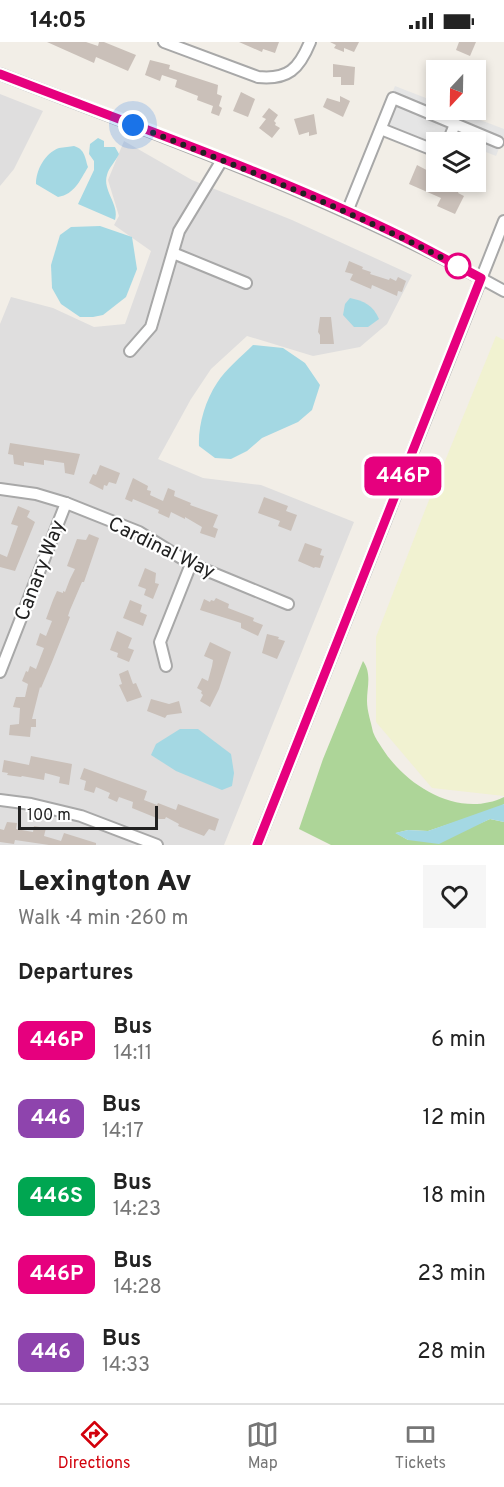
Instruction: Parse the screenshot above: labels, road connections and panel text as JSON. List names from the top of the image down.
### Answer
{
  "streets": {
    "street": ["Cardinal Way", "Canary Way"]
  },
  "crossings": [
    ["Cardinal Way", "Canary Way"]
  ],
  "lines": ["bus line 446P"],
  "scale_bar": "100 m",
  "north": "bottom",
  "page": {
    "status": "14:05",
    "on_map": "446P",
    "scale": "100 m",
    "heading": [
      ["Lexington Av", "Walk · 4 min · 260 m"],
      "Departures"
    ],
    "list": [
      {
        "mark": "446P",
        "name": "Bus",
        "note": "14:11",
        "value": "6 min"
      },
      {
        "mark": "446",
        "name": "Bus",
        "note": "14:17",
        "value": "12 min"
      },
      {
        "mark": "446S",
        "name": "Bus",
        "note": "14:23",
        "value": "18 min"
      },
      {
        "mark": "446P",
        "name": "Bus",
        "note": "14:28",
        "value": "23 min"
      },
      {
        "mark": "446",
        "name": "Bus",
        "note": "14:33",
        "value": "28 min"
      }
    ],
    "tabs": ["Directions", "Map", "Tickets"]
  }
}
